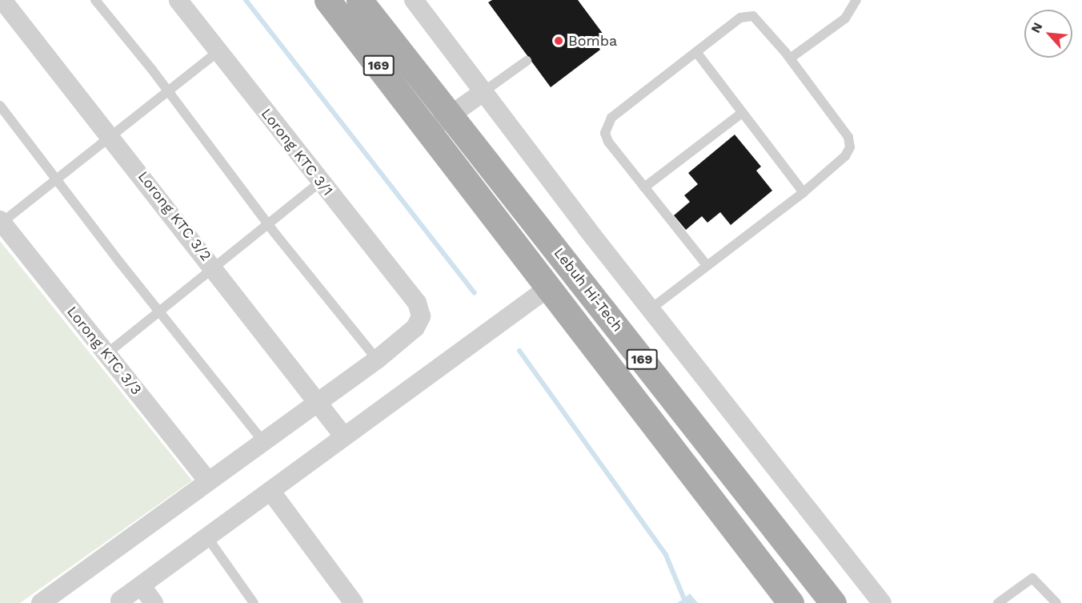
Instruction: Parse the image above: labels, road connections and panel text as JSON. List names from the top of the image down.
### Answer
{
  "streets": {
    "main road": ["169", "Lebuh Hi-Tech"],
    "street": ["Lorong KTC 3/1", "Lorong KTC 3/2", "Lorong KTC 3/3"]
  },
  "places": ["Bomba"],
  "north": "top left"
}
